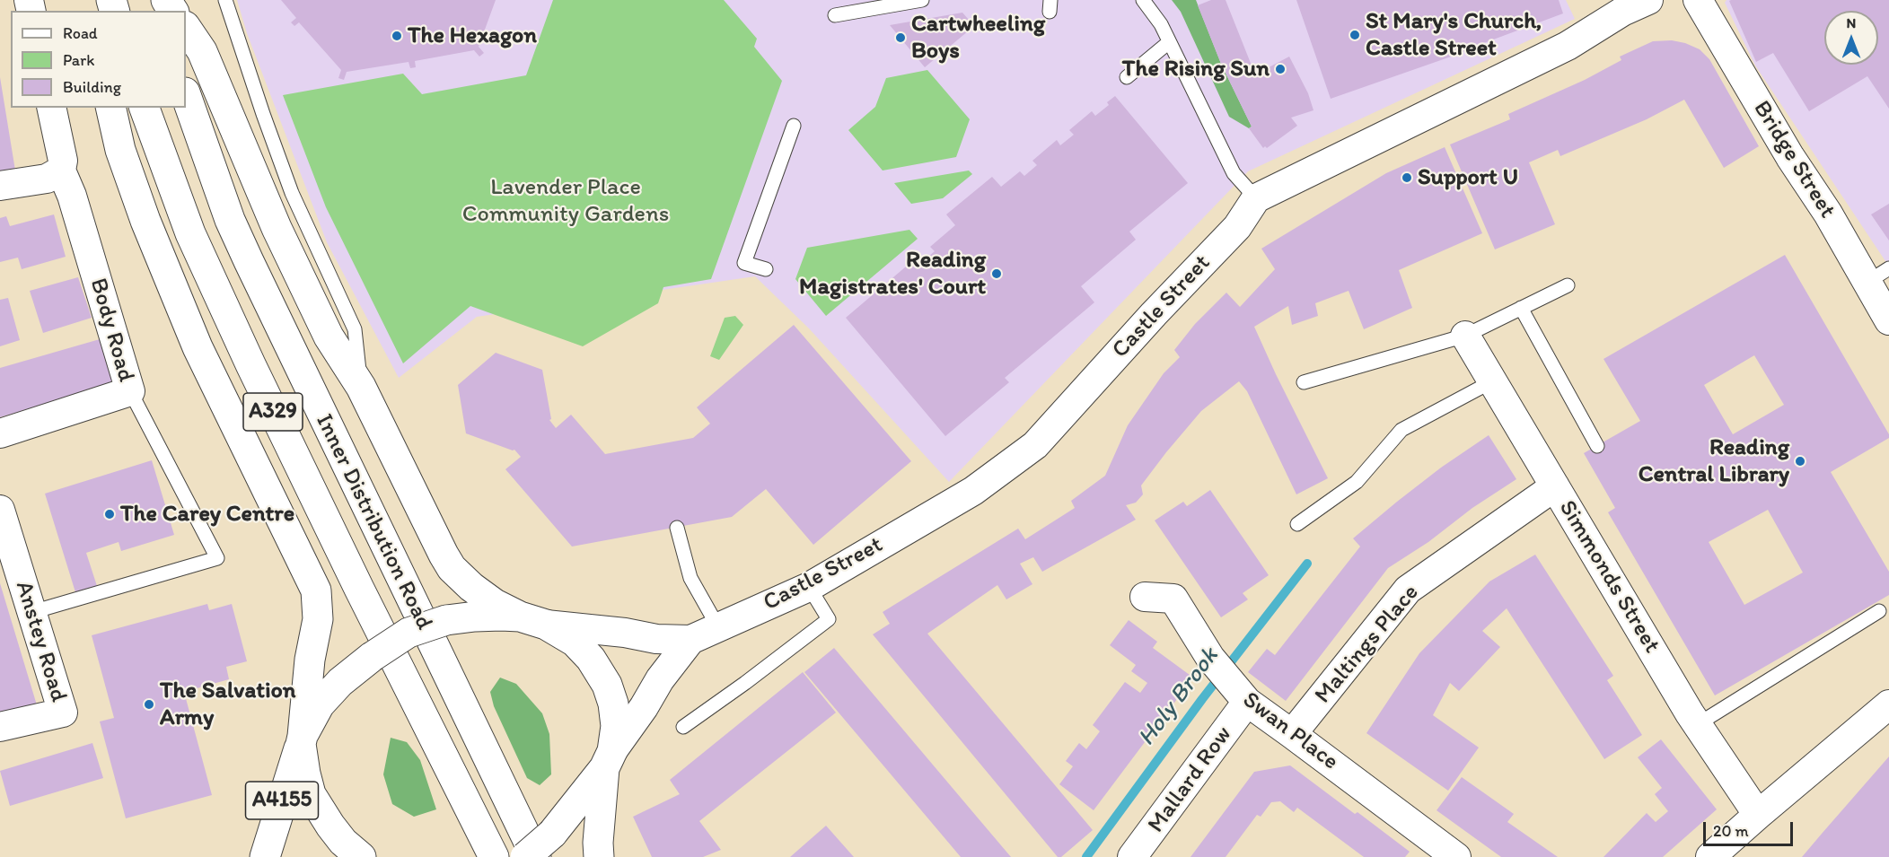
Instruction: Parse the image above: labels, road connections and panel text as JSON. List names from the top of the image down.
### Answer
{
  "streets": {
    "main road": ["A329", "Inner Distribution Road", "A4155"],
    "street": [
      "Bridge Street",
      "Castle Street",
      "Body Road",
      "Simmonds Street",
      "Anstey Road",
      "Maltings Place",
      "Swan Place",
      "Mallard Row"
    ]
  },
  "crossings": [
    ["Simmonds Street", "Maltings Place"],
    ["Maltings Place", "Swan Place"],
    ["Swan Place", "Mallard Row"]
  ],
  "water": ["Holy Brook"],
  "parks": ["Lavender Place Community Gardens"],
  "places": [
    "St Mary's Church, Castle Street",
    "The Hexagon",
    "Cartwheeling Boys",
    "The Rising Sun",
    "Support U",
    "Reading Magistrates' Court",
    "Reading Central Library",
    "The Carey Centre",
    "The Salvation Army"
  ],
  "legend": ["Road", "Park", "Building"],
  "scale_bar": "20 m",
  "north": "top"
}
